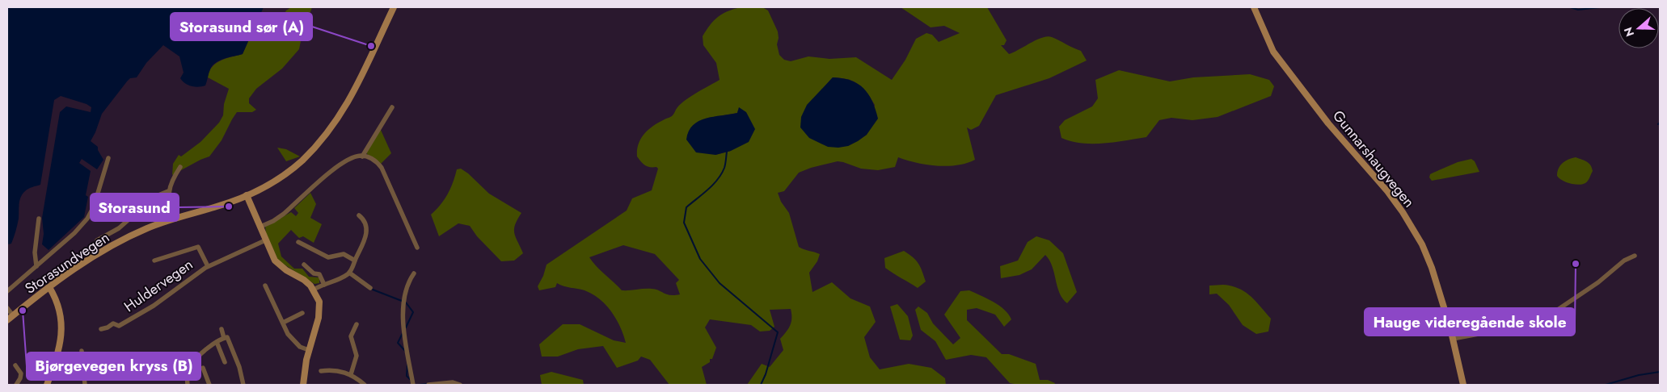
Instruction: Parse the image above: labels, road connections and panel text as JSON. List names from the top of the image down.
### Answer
{
  "streets": {
    "main road": ["Gunnarshaugvegen", "Storasundvegen"],
    "street": ["Huldervegen"]
  },
  "places": [
    "Storasund sør (A)",
    "Storasund",
    "Hauge videregående skole",
    "Bjørgevegen kryss (B)"
  ],
  "north": "left"
}
